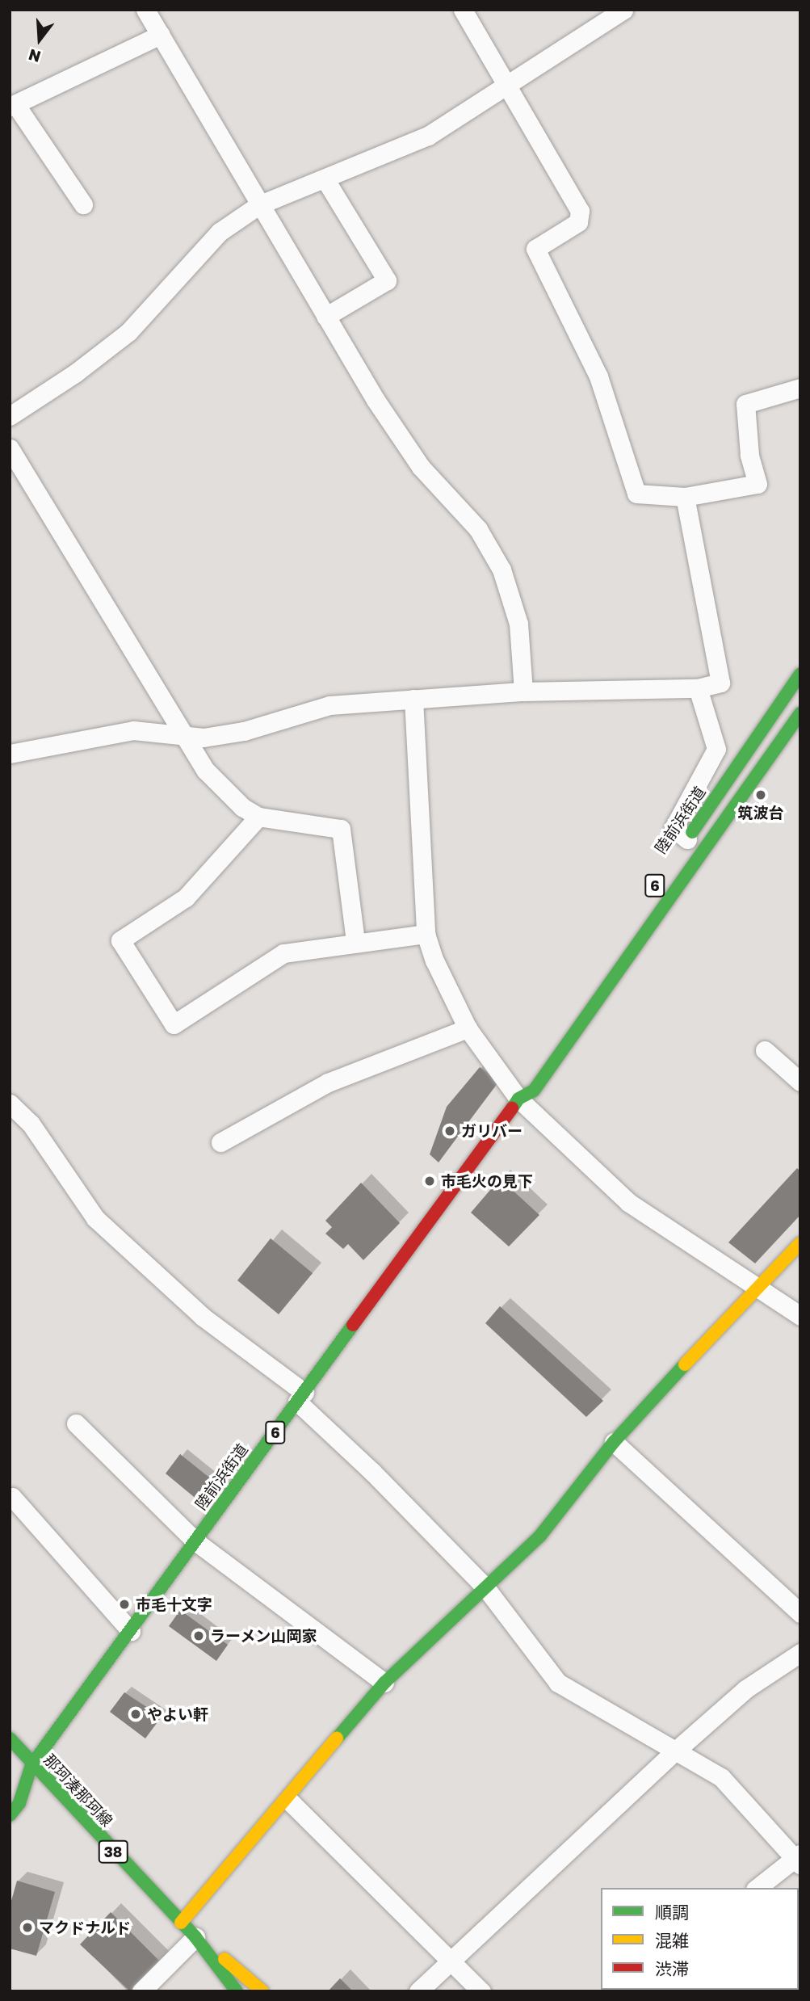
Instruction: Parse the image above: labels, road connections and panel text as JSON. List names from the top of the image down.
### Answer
{
  "streets": {
    "main road": [
      "陸前浜街道",
      "6",
      "那珂湊那珂線",
      "38"
    ]
  },
  "crossings": [
    ["陸前浜街道", "那珂湊那珂線"]
  ],
  "places": [
    "筑波台",
    "ガリバー",
    "市毛火の見下",
    "市毛十文字",
    "ラーメン山岡家",
    "やよい軒",
    "マクドナルド"
  ],
  "legend": ["順調", "混雑", "渋滞"],
  "north": "bottom"
}
